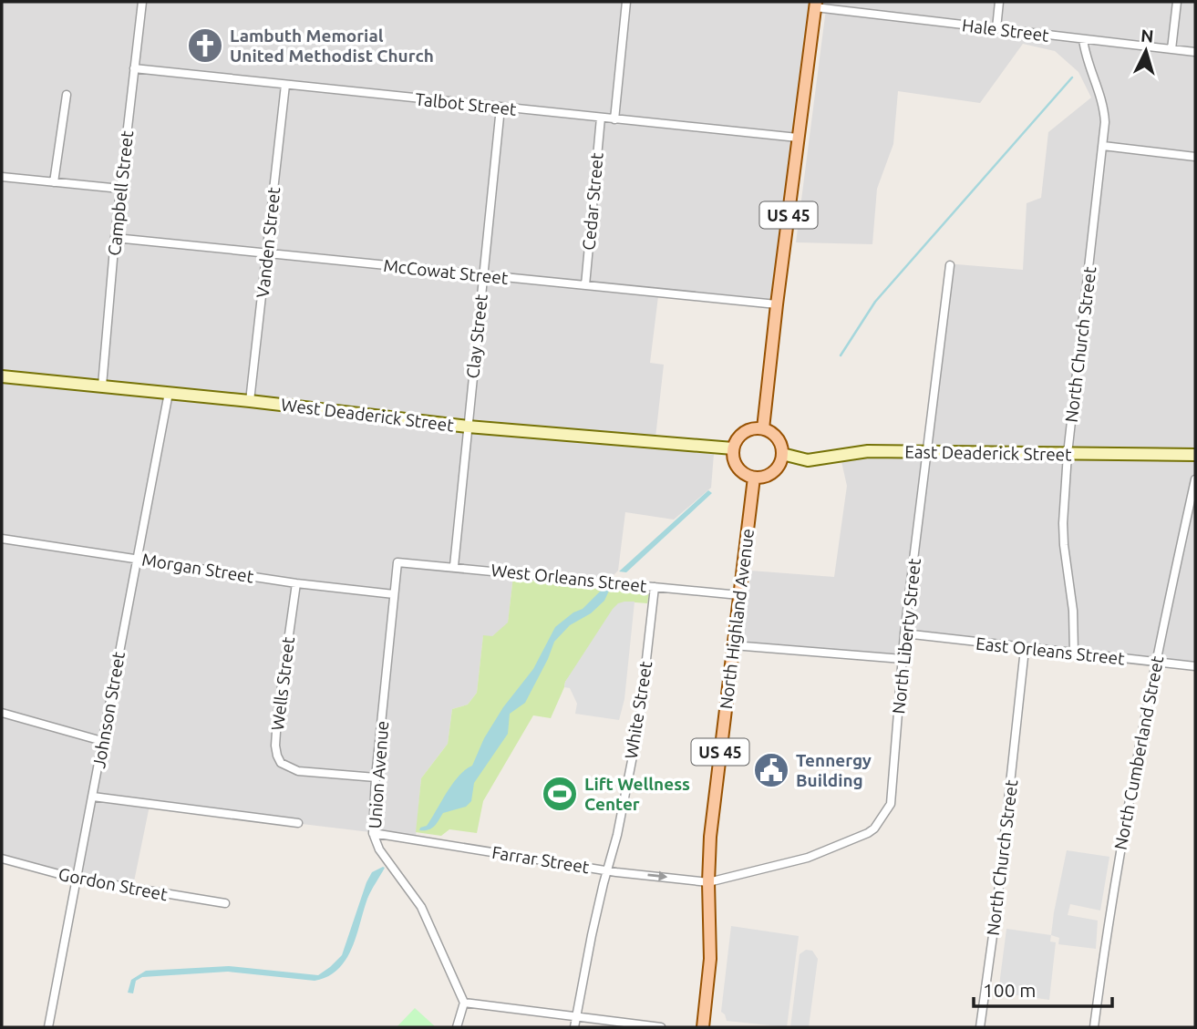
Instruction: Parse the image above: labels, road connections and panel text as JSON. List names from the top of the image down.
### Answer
{
  "streets": {
    "main road": ["US 45", "North Highland Avenue"],
    "street": [
      "Hale Street",
      "Talbot Street",
      "Campbell Street",
      "Cedar Street",
      "Vanden Street",
      "McCowat Street",
      "Clay Street",
      "North Church Street",
      "West Deaderick Street",
      "East Deaderick Street",
      "Morgan Street",
      "West Orleans Street",
      "North Liberty Street",
      "East Orleans Street",
      "Wells Street",
      "Johnson Street",
      "White Street",
      "North Cumberland Street",
      "Union Avenue",
      "Farrar Street",
      "Gordon Street"
    ]
  },
  "crossings": [
    ["Hale Street", "US 45"],
    ["Hale Street", "North Church Street"],
    ["Talbot Street", "Campbell Street"],
    ["Talbot Street", "Cedar Street"],
    ["Talbot Street", "US 45"],
    ["Talbot Street", "Vanden Street"],
    ["Talbot Street", "Clay Street"],
    ["Campbell Street", "McCowat Street"],
    ["Campbell Street", "West Deaderick Street"],
    ["Cedar Street", "McCowat Street"],
    ["US 45", "McCowat Street"],
    ["US 45", "West Deaderick Street"],
    ["US 45", "East Deaderick Street"],
    ["US 45", "North Highland Avenue"],
    ["Vanden Street", "McCowat Street"],
    ["Vanden Street", "West Deaderick Street"],
    ["McCowat Street", "Clay Street"],
    ["Clay Street", "West Deaderick Street"],
    ["Clay Street", "West Orleans Street"],
    ["North Church Street", "East Deaderick Street"],
    ["North Church Street", "East Orleans Street"],
    ["West Deaderick Street", "East Deaderick Street"],
    ["West Deaderick Street", "North Highland Avenue"],
    ["West Deaderick Street", "Johnson Street"],
    ["East Deaderick Street", "North Highland Avenue"],
    ["East Deaderick Street", "North Liberty Street"],
    ["Morgan Street", "Wells Street"],
    ["Morgan Street", "Johnson Street"],
    ["Morgan Street", "Union Avenue"],
    ["West Orleans Street", "North Highland Avenue"],
    ["West Orleans Street", "White Street"],
    ["West Orleans Street", "Union Avenue"],
    ["North Highland Avenue", "North Liberty Street"],
    ["North Highland Avenue", "Farrar Street"],
    ["North Liberty Street", "East Orleans Street"],
    ["North Liberty Street", "Farrar Street"],
    ["East Orleans Street", "North Cumberland Street"],
    ["Wells Street", "Union Avenue"],
    ["Johnson Street", "Gordon Street"],
    ["White Street", "Farrar Street"],
    ["Union Avenue", "Farrar Street"]
  ],
  "places": {
    "church": ["Lambuth Memorial United Methodist Church"],
    "public building": ["Tennergy Building"],
    "sports": ["Lift Wellness Center"]
  },
  "scale_bar": "100 m",
  "north": "top"
}
